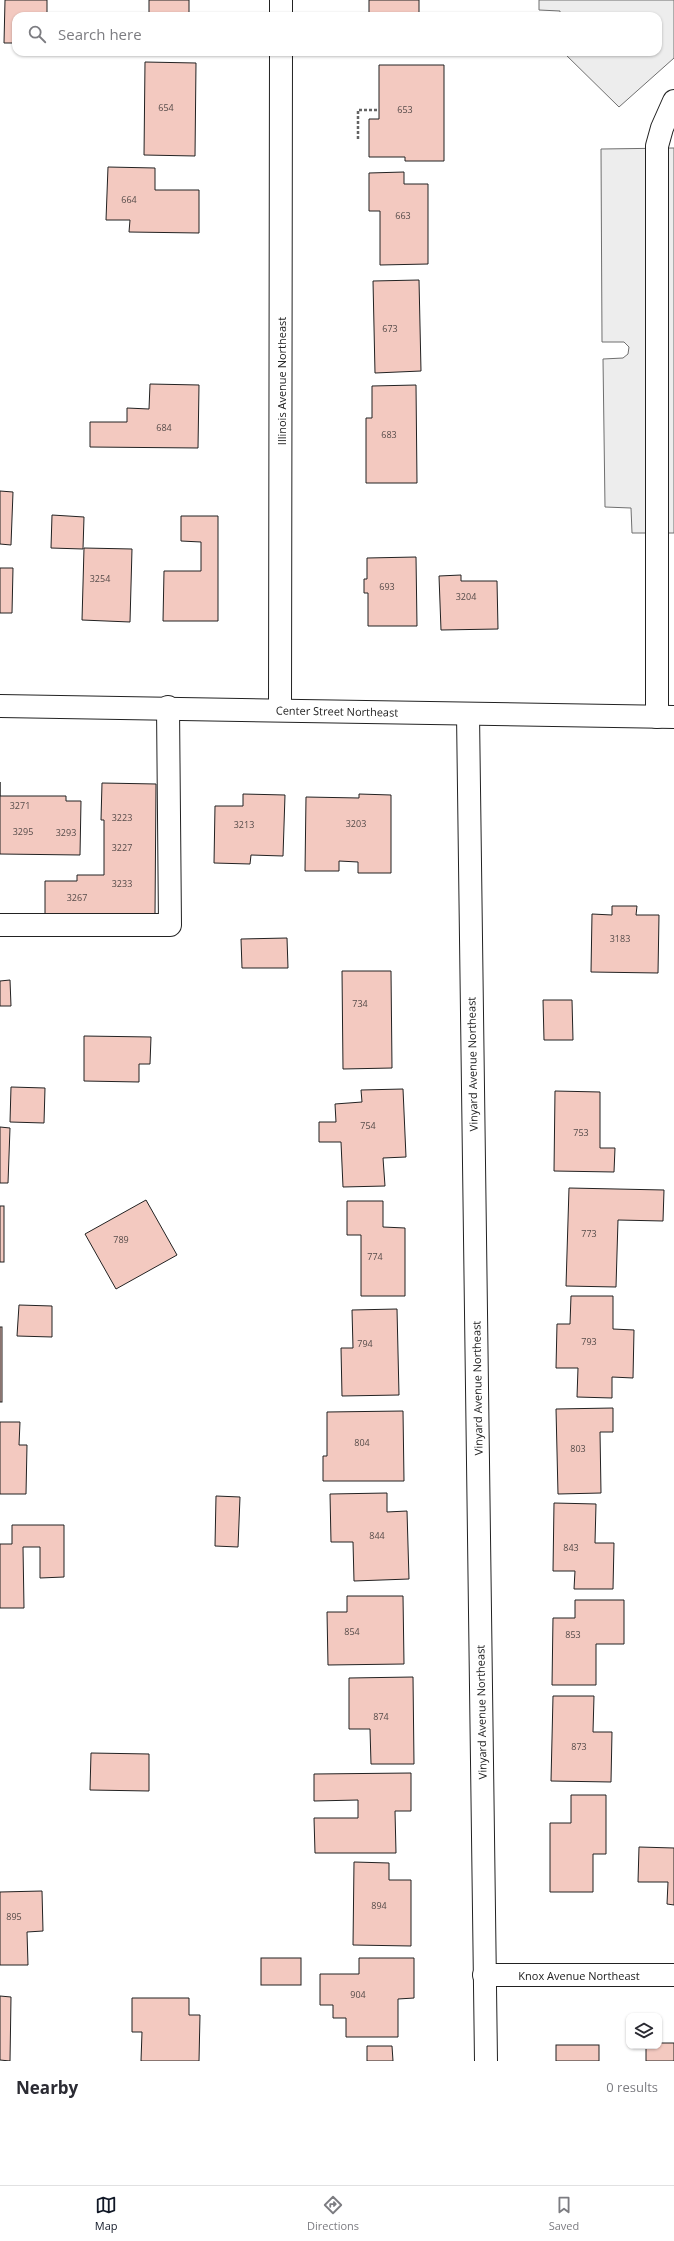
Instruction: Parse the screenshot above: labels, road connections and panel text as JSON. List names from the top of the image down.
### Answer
{
  "streets": {
    "street": [
      "Illinois Avenue Northeast",
      "Center Street Northeast",
      "Vinyard Avenue Northeast",
      "Knox Avenue Northeast"
    ]
  },
  "crossings": [
    ["Illinois Avenue Northeast", "Center Street Northeast"],
    ["Center Street Northeast", "Vinyard Avenue Northeast"],
    ["Vinyard Avenue Northeast", "Knox Avenue Northeast"]
  ],
  "house_numbers": [
    "654",
    "653",
    "664",
    "663",
    "673",
    "684",
    "683",
    "3254",
    "693",
    "3204",
    "3271",
    "3223",
    "3203",
    "3213",
    "3295",
    "3293",
    "3227",
    "3233",
    "3267",
    "3183",
    "734",
    "754",
    "753",
    "773",
    "789",
    "774",
    "793",
    "794",
    "804",
    "803",
    "844",
    "843",
    "854",
    "853",
    "874",
    "873",
    "894",
    "895",
    "904"
  ],
  "page": {
    "search": "Search here",
    "heading": ["Nearby", "0 results"],
    "nav": ["Map", "Directions", "Saved"]
  }
}
